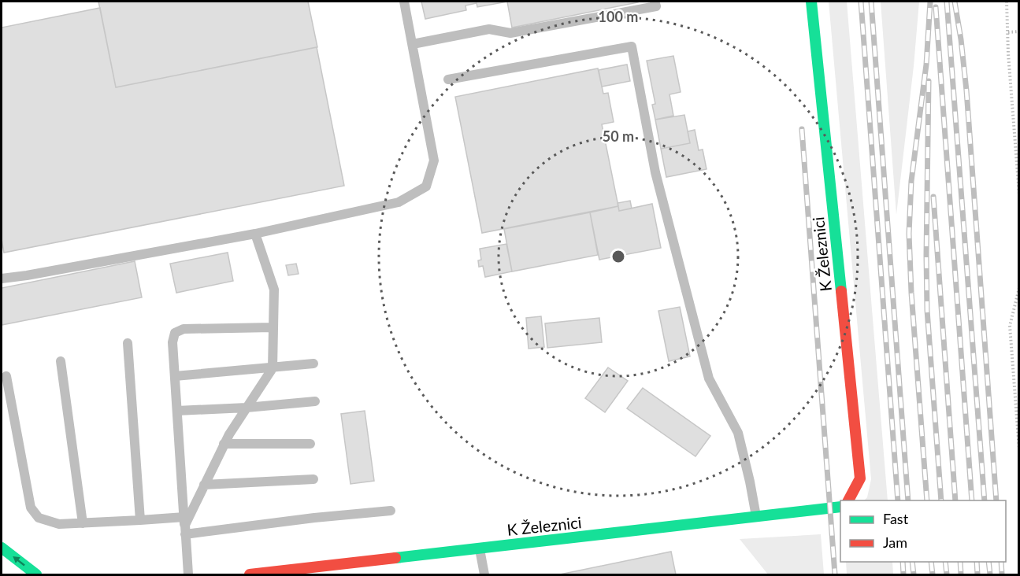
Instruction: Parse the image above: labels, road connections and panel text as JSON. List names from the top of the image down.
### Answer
{
  "streets": {
    "street": ["K Železnici"]
  },
  "legend": ["Fast", "Jam"],
  "rings": ["100 m", "50 m"]
}
